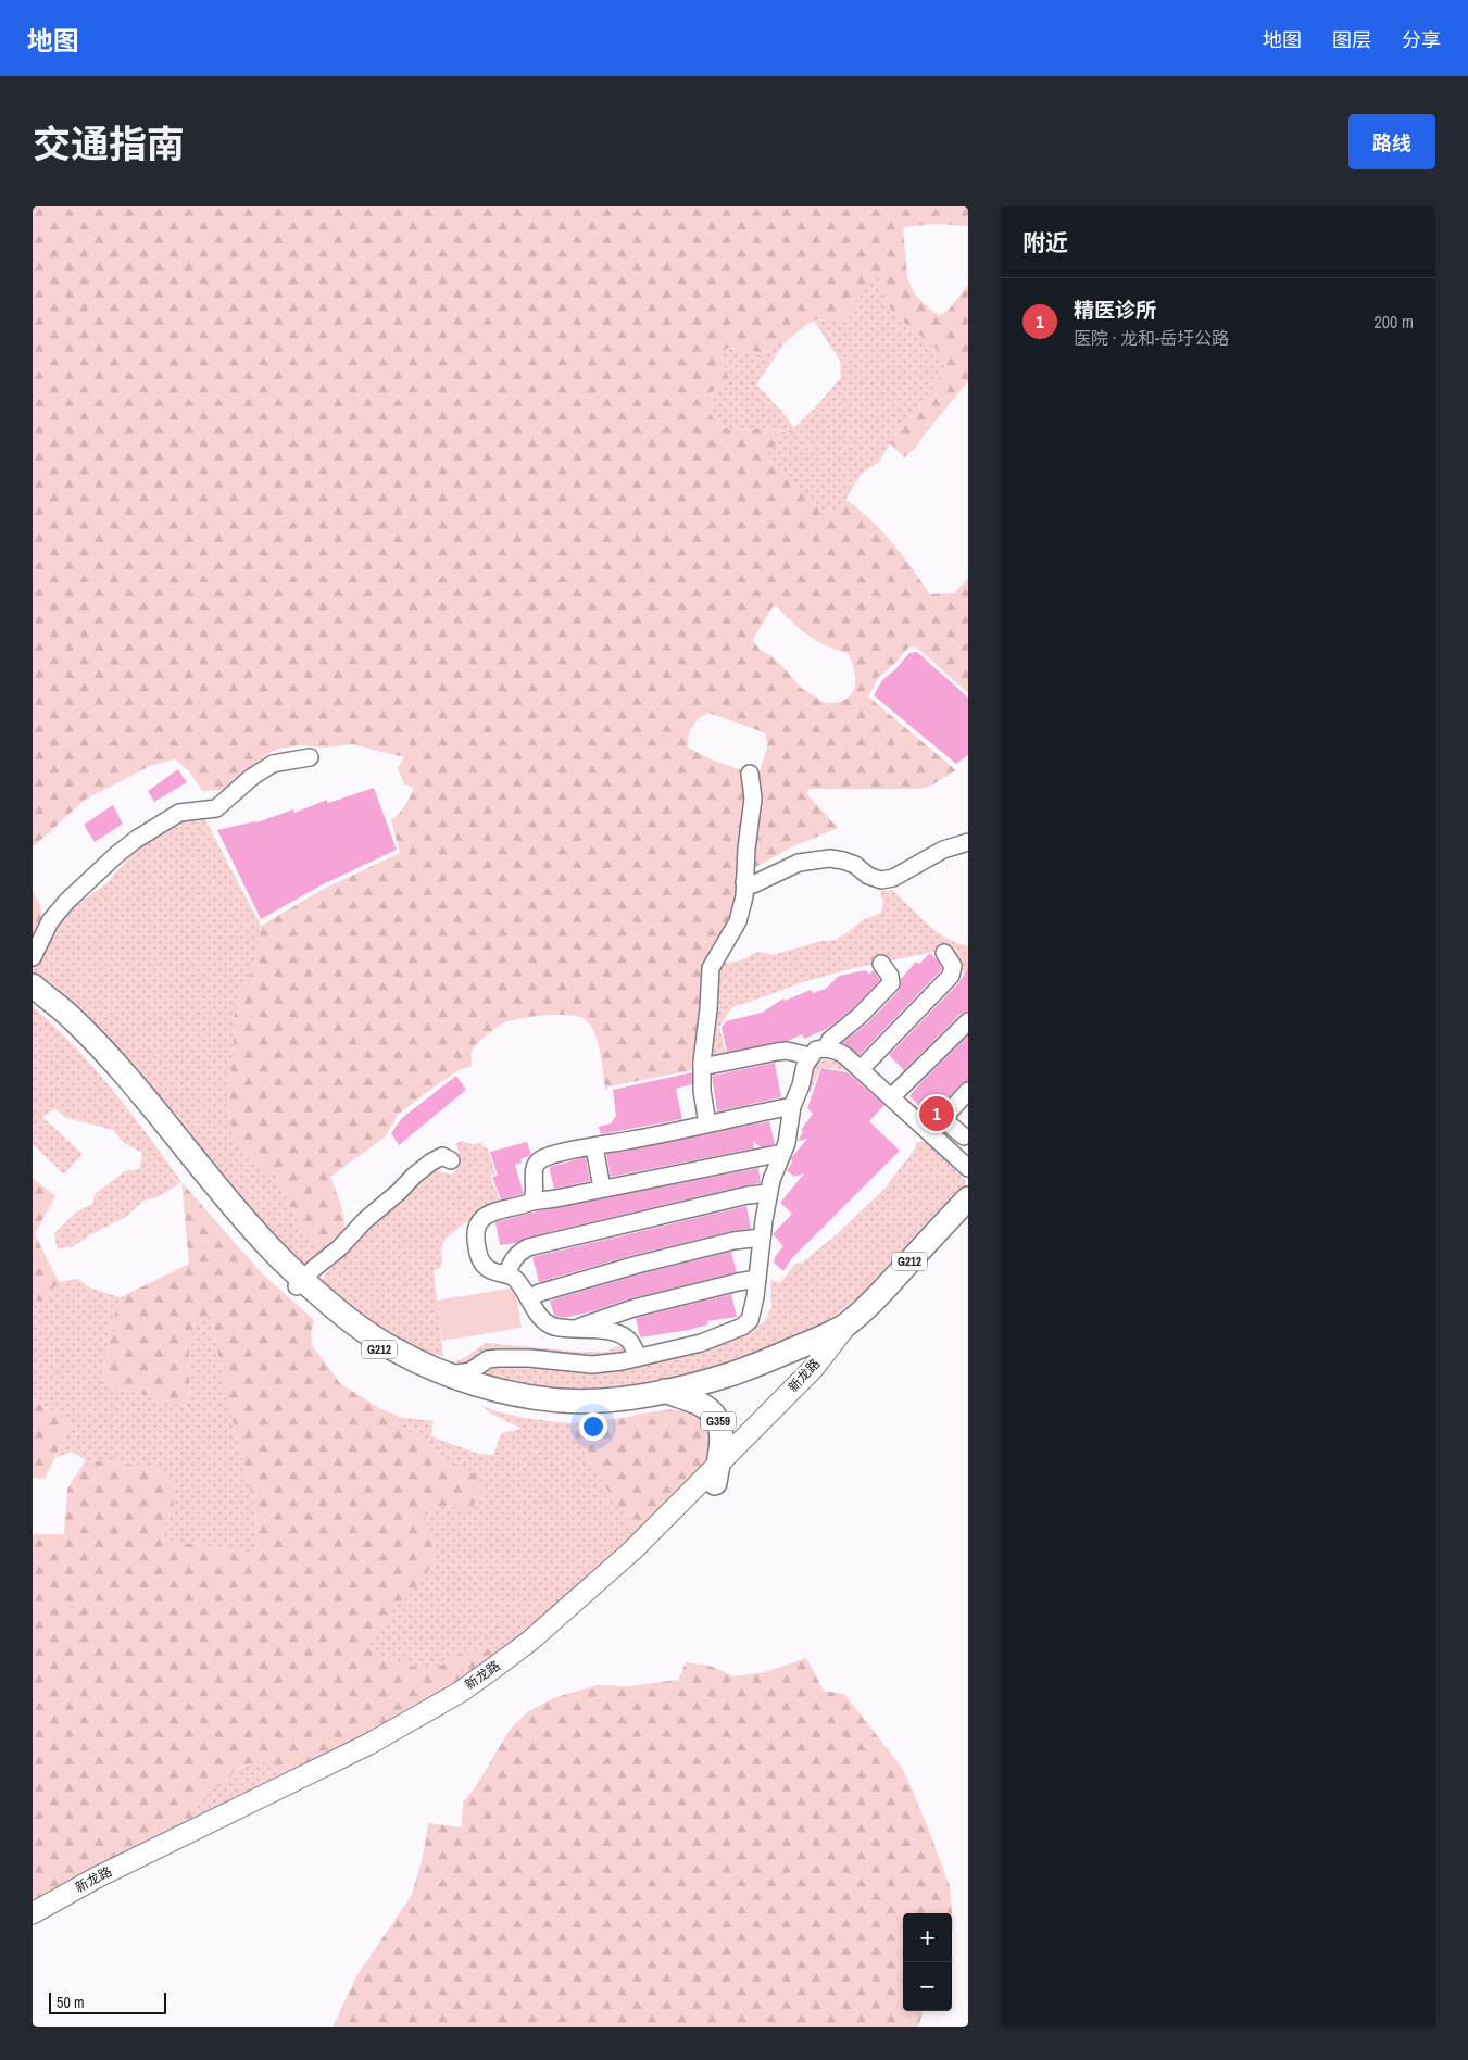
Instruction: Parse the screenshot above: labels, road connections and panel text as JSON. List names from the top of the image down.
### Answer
{
  "streets": {
    "highway": ["G212", "G359"],
    "main road": ["新龙路"]
  },
  "crossings": [
    ["G212", "新龙路"],
    ["G212", "G359"],
    ["新龙路", "G359"]
  ],
  "scale_bar": "50 m",
  "page": {
    "header": "地图",
    "nav": ["地图", "图层", "分享"],
    "title": "交通指南",
    "buttons": "路线",
    "heading": "附近",
    "list": [
      {
        "mark": "1",
        "name": "精医诊所",
        "note": "医院 · 龙和-岳圩公路",
        "value": "200 m"
      }
    ],
    "pins": "1",
    "map_buttons": ["+", "−"],
    "scale": "50 m"
  }
}
